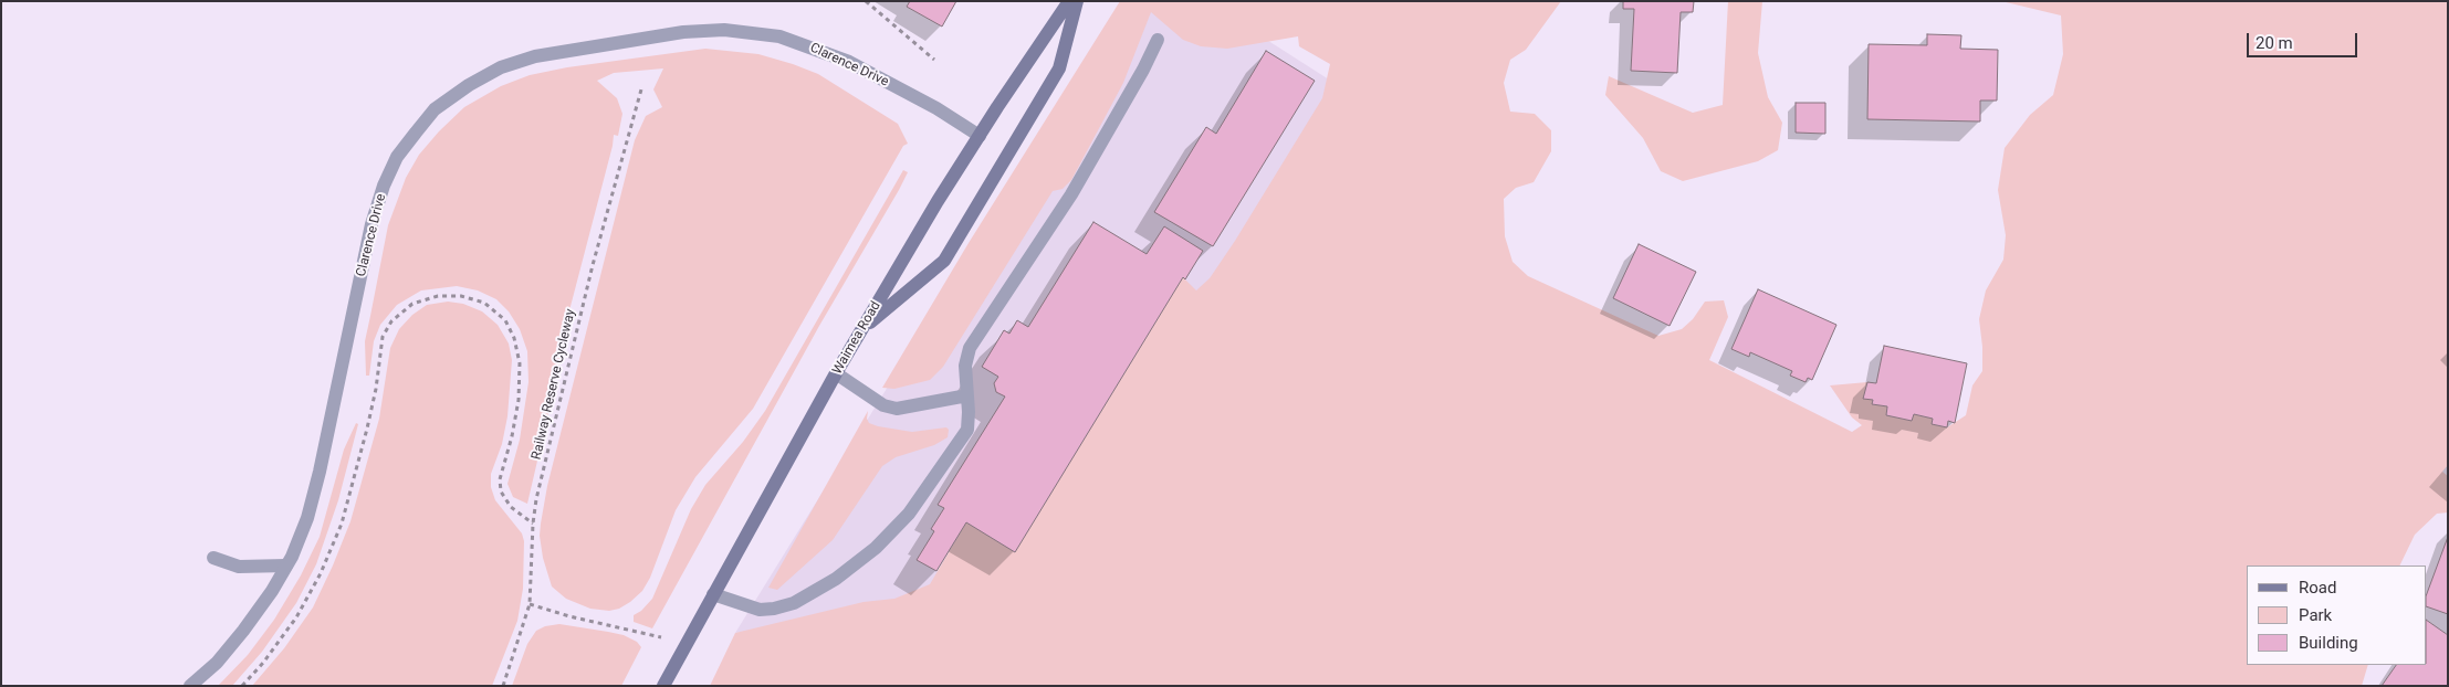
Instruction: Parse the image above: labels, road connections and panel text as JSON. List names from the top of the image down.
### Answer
{
  "streets": {
    "main road": ["Waimea Road"],
    "street": ["Clarence Drive"],
    "path": ["Railway Reserve Cycleway"]
  },
  "crossings": [
    ["Clarence Drive", "Waimea Road"]
  ],
  "legend": ["Road", "Park", "Building"],
  "scale_bar": "20 m"
}
